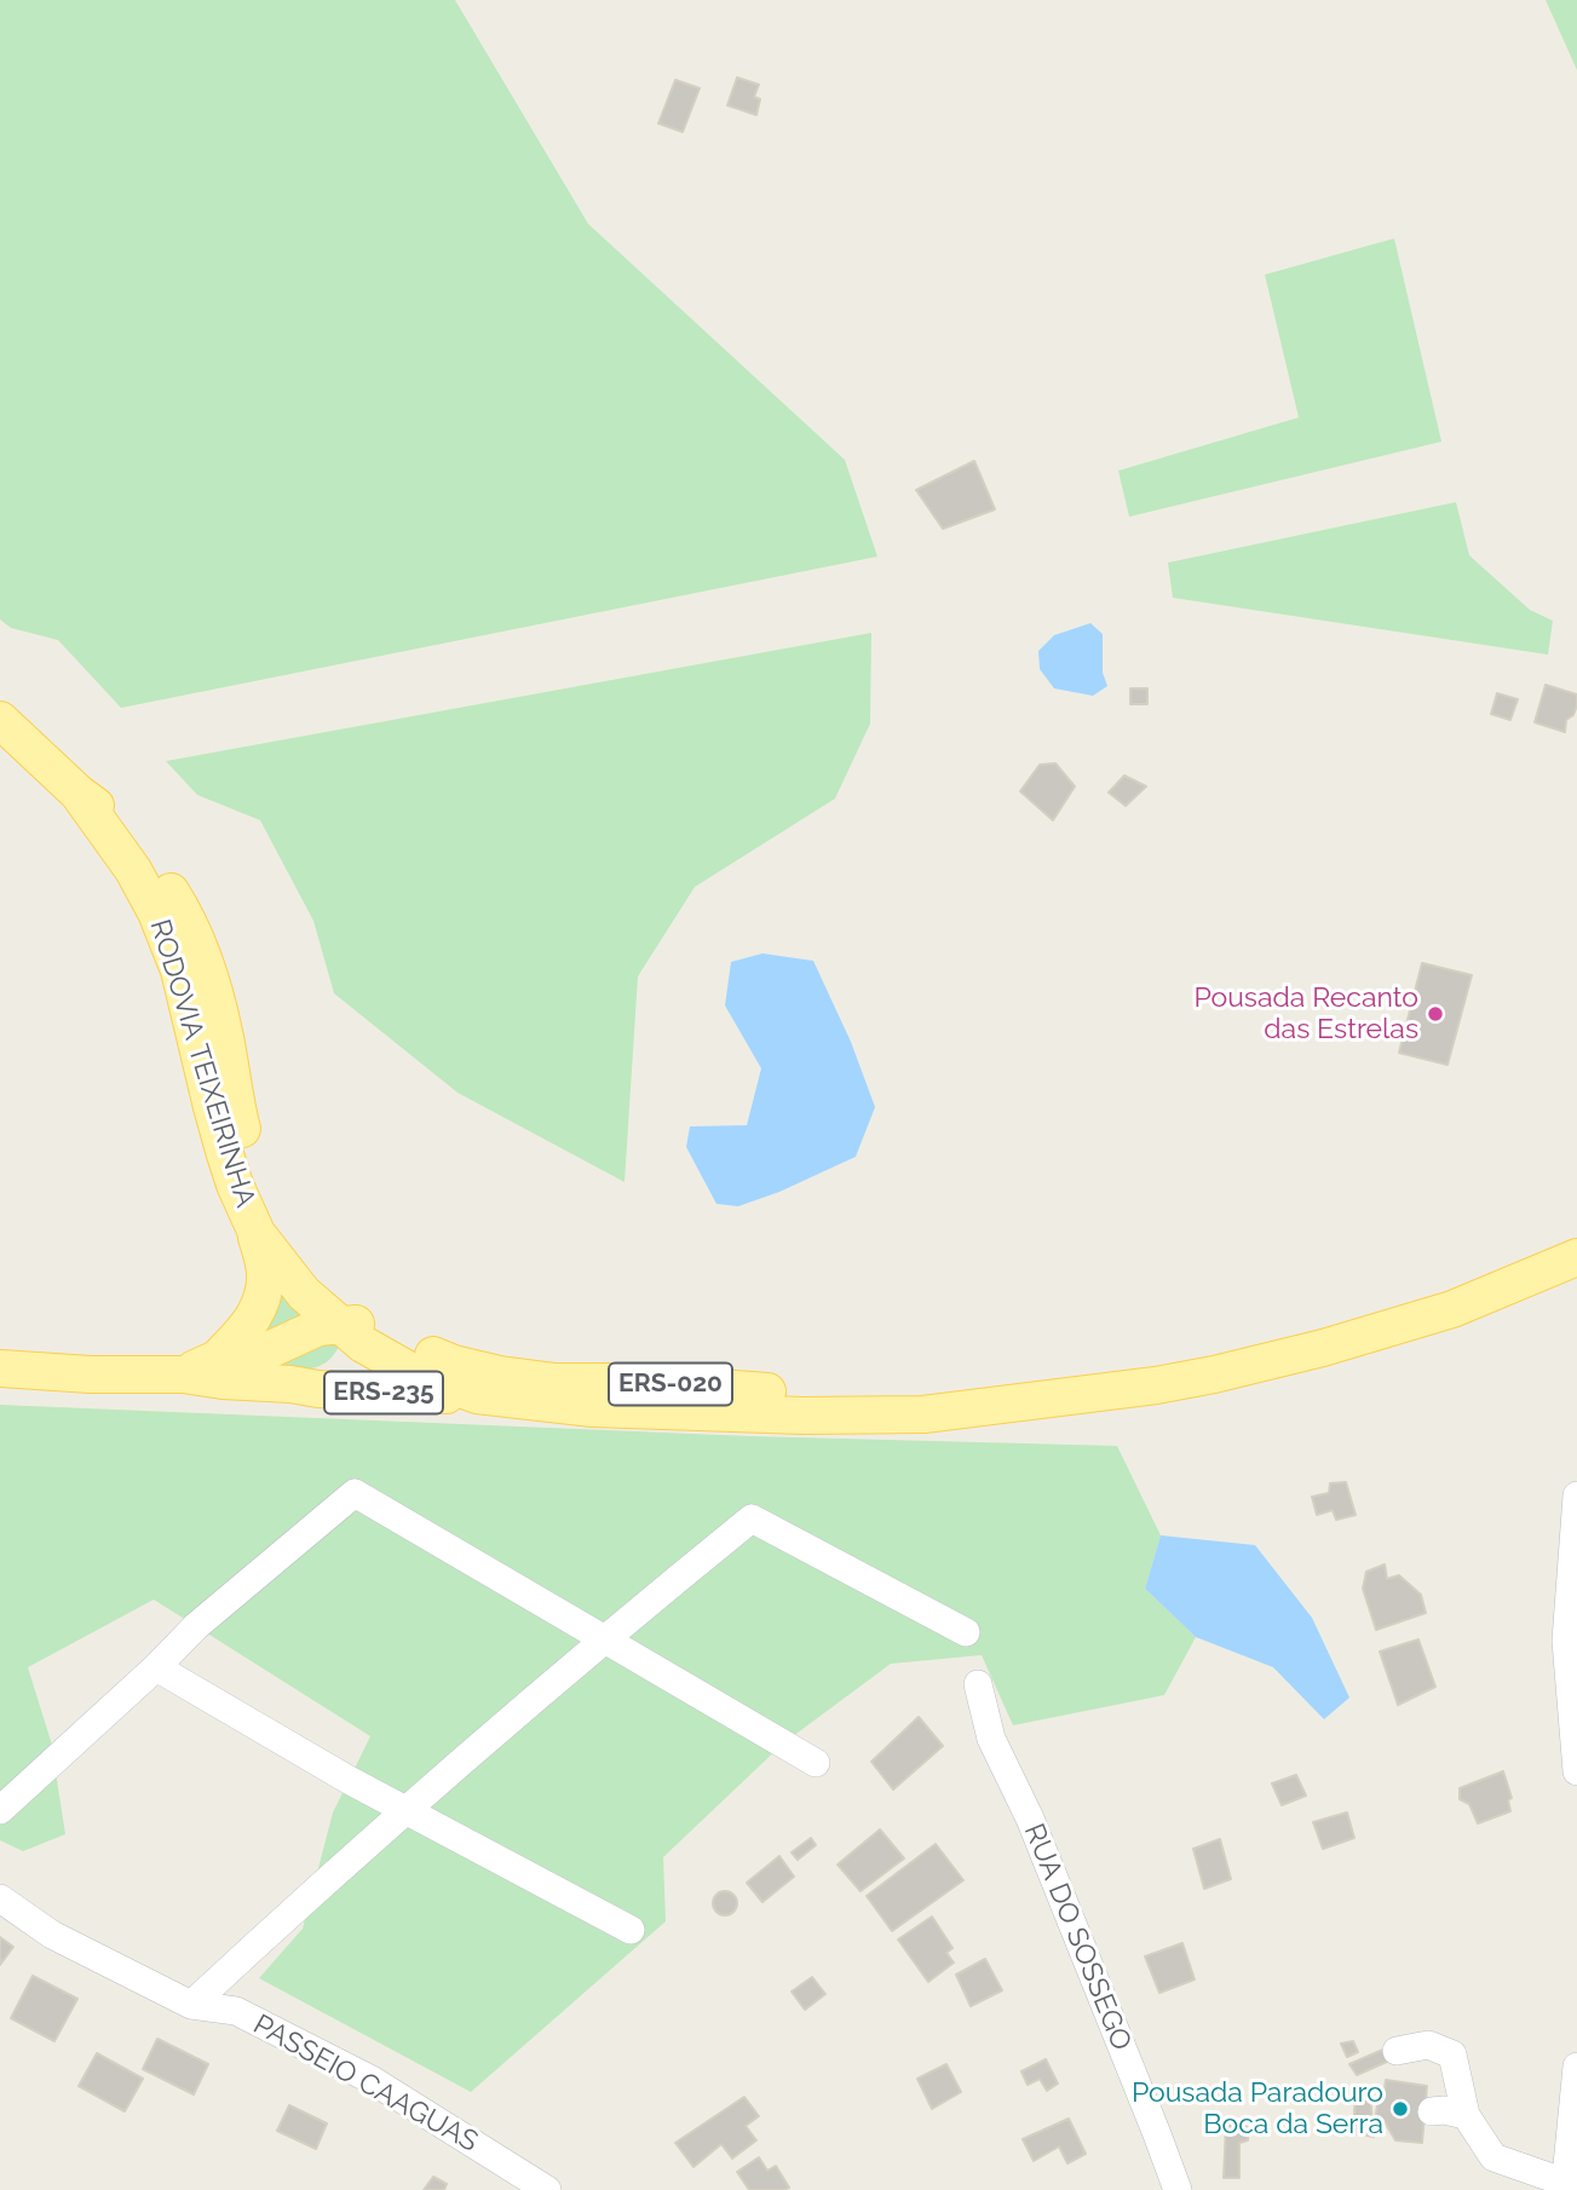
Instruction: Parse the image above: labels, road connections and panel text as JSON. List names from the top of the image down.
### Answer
{
  "streets": {
    "main road": ["RODOVIA TEIXEIRINHA", "ERS-020", "ERS-235"],
    "street": ["RUA DO SOSSEGO", "PASSEIO CAAGUAS"]
  },
  "crossings": [
    ["RODOVIA TEIXEIRINHA", "ERS-235"]
  ],
  "places": ["Pousada Recanto das Estrelas", "Pousada Paradouro Boca da Serra"]
}
